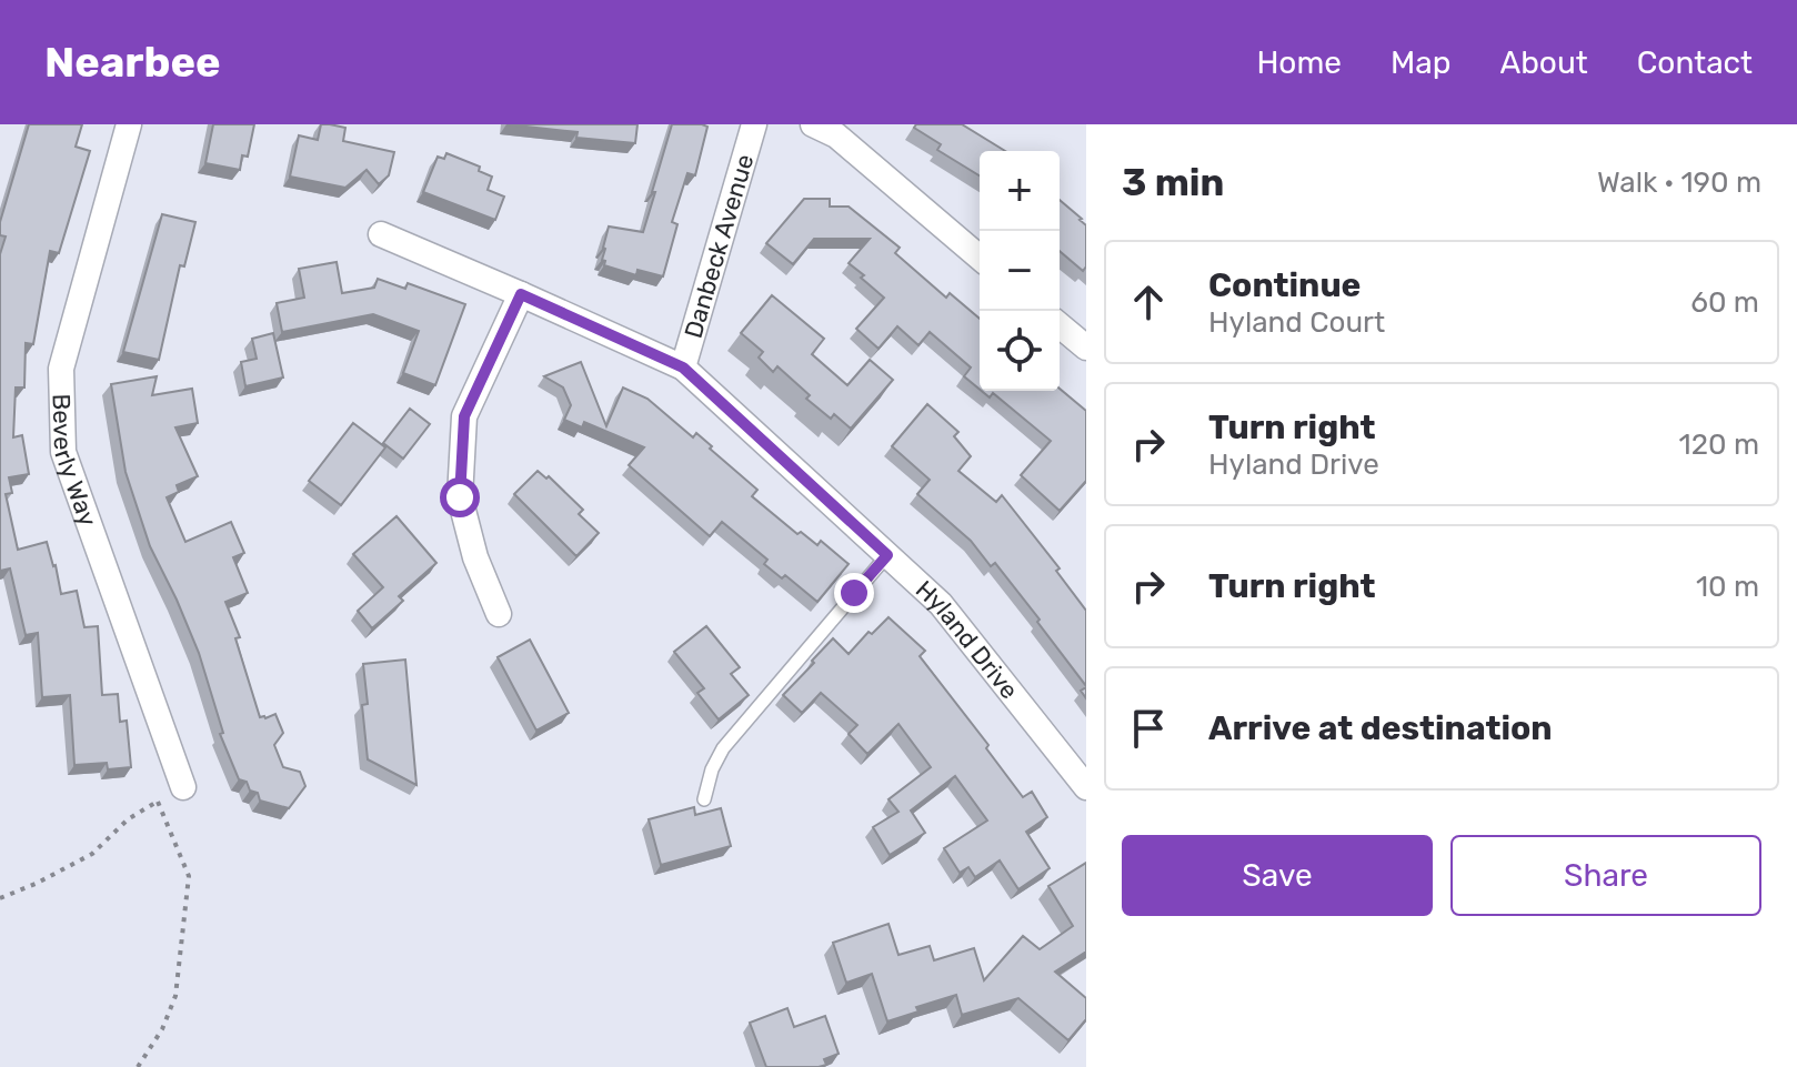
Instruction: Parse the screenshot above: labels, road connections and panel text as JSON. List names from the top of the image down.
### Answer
{
  "streets": {
    "street": ["Danbeck Avenue", "Beverly Way", "Hyland Drive"]
  },
  "crossings": [
    ["Danbeck Avenue", "Hyland Drive"]
  ],
  "page": {
    "header": "Nearbee",
    "nav": [
      "Home",
      "Map",
      "About",
      "Contact"
    ],
    "heading": ["3 min", "Walk · 190 m"],
    "map_buttons": ["+", "−"],
    "list": [
      ["Continue", "Hyland Court", "60 m"],
      ["Turn right", "Hyland Drive", "120 m"],
      ["Turn right", "10 m"],
      "Arrive at destination"
    ],
    "buttons": ["Save", "Share"]
  }
}
